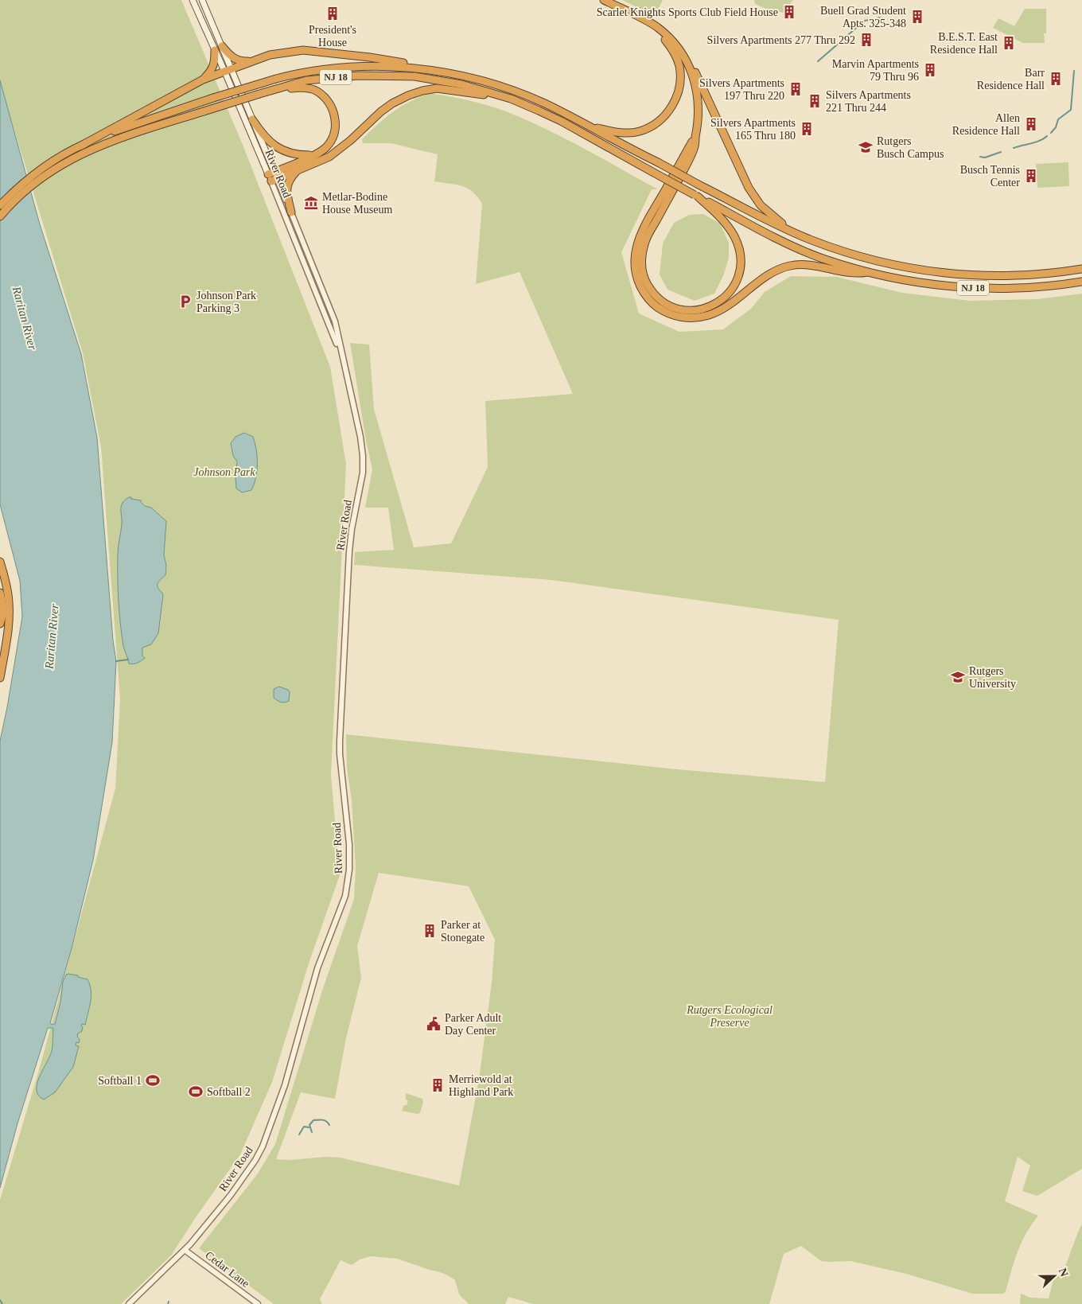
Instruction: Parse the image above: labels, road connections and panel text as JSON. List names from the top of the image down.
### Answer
{
  "streets": {
    "highway": ["NJ 18"],
    "main road": ["River Road"],
    "street": ["Cedar Lane"]
  },
  "crossings": [
    ["River Road", "Cedar Lane"]
  ],
  "water": ["Raritan River"],
  "parks": ["Johnson Park", "Rutgers Ecological Preserve"],
  "places": {
    "building": [
      "Scarlet Knights Sports Club Field House",
      "President's House",
      "Buell Grad Student Apts. 325-348",
      "Silvers Apartments 277 Thru 292",
      "B.E.S.T. East Residence Hall",
      "Marvin Apartments 79 Thru 96",
      "Barr Residence Hall",
      "Silvers Apartments 197 Thru 220",
      "Silvers Apartments 221 Thru 244",
      "Allen Residence Hall",
      "Silvers Apartments 165 Thru 180",
      "Busch Tennis Center",
      "Parker at Stonegate",
      "Merriewold at Highland Park"
    ],
    "school or university": ["Rutgers Busch Campus", "Rutgers University"],
    "museum": ["Metlar-Bodine House Museum"],
    "parking": ["Johnson Park Parking 3"],
    "public building": ["Parker Adult Day Center"],
    "sports": ["Softball 1", "Softball 2"]
  },
  "north": "right"
}
